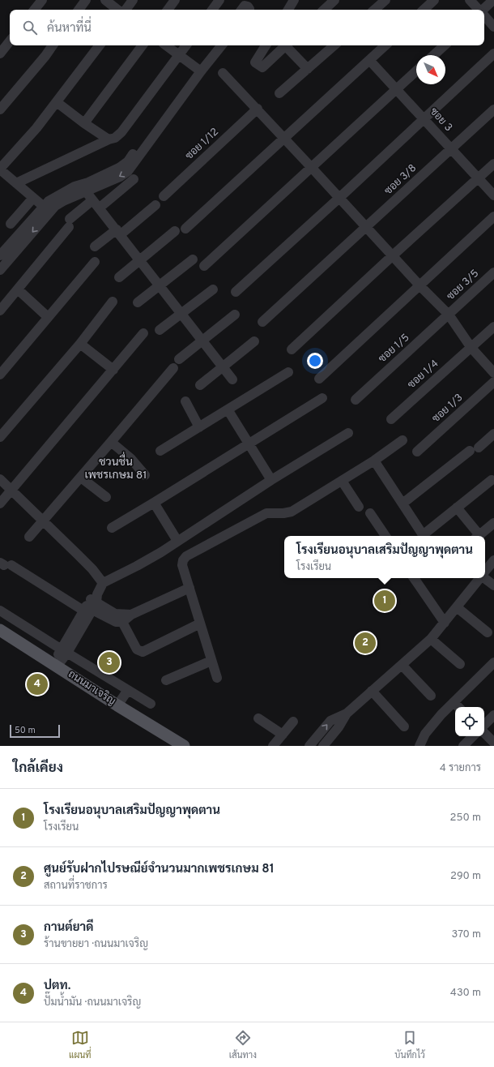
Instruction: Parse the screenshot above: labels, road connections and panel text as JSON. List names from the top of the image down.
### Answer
{
  "streets": {
    "main road": ["ถนนมาเจริญ"],
    "street": [
      "ซอย 3",
      "ซอย 1/12",
      "ซอย 3/8",
      "ซอย 3/5",
      "ซอย 1/5",
      "ซอย 1/4",
      "ซอย 1/3"
    ]
  },
  "crossings": [
    ["ซอย 3", "ซอย 3/8"],
    ["ซอย 3/5", "ซอย 1/5"]
  ],
  "districts": ["ชวนชื่น เพชรเกษม 81"],
  "scale_bar": "50 m",
  "north": "bottom right",
  "page": {
    "search": "ค้นหาที่นี่",
    "popup": ["โรงเรียนอนุบาลเสริมปัญญาพุดตาน", "โรงเรียน"],
    "pins": [
      "1",
      "2",
      "3",
      "4"
    ],
    "scale": "50 m",
    "heading": ["ใกล้เคียง", "4 รายการ"],
    "list": [
      {
        "mark": "1",
        "name": "โรงเรียนอนุบาลเสริมปัญญาพุดตาน",
        "note": "โรงเรียน",
        "value": "250 m"
      },
      {
        "mark": "2",
        "name": "ศูนย์รับฝากไปรษณีย์จำนวนมากเพชรเกษม 81",
        "note": "สถานที่ราชการ",
        "value": "290 m"
      },
      {
        "mark": "3",
        "name": "กานต์ยาดี",
        "note": "ร้านขายยา · ถนนมาเจริญ",
        "value": "370 m"
      },
      {
        "mark": "4",
        "name": "ปตท.",
        "note": "ปั๊มน้ำมัน · ถนนมาเจริญ",
        "value": "430 m"
      }
    ],
    "nav": ["แผนที่", "เส้นทาง", "บันทึกไว้"]
  }
}
